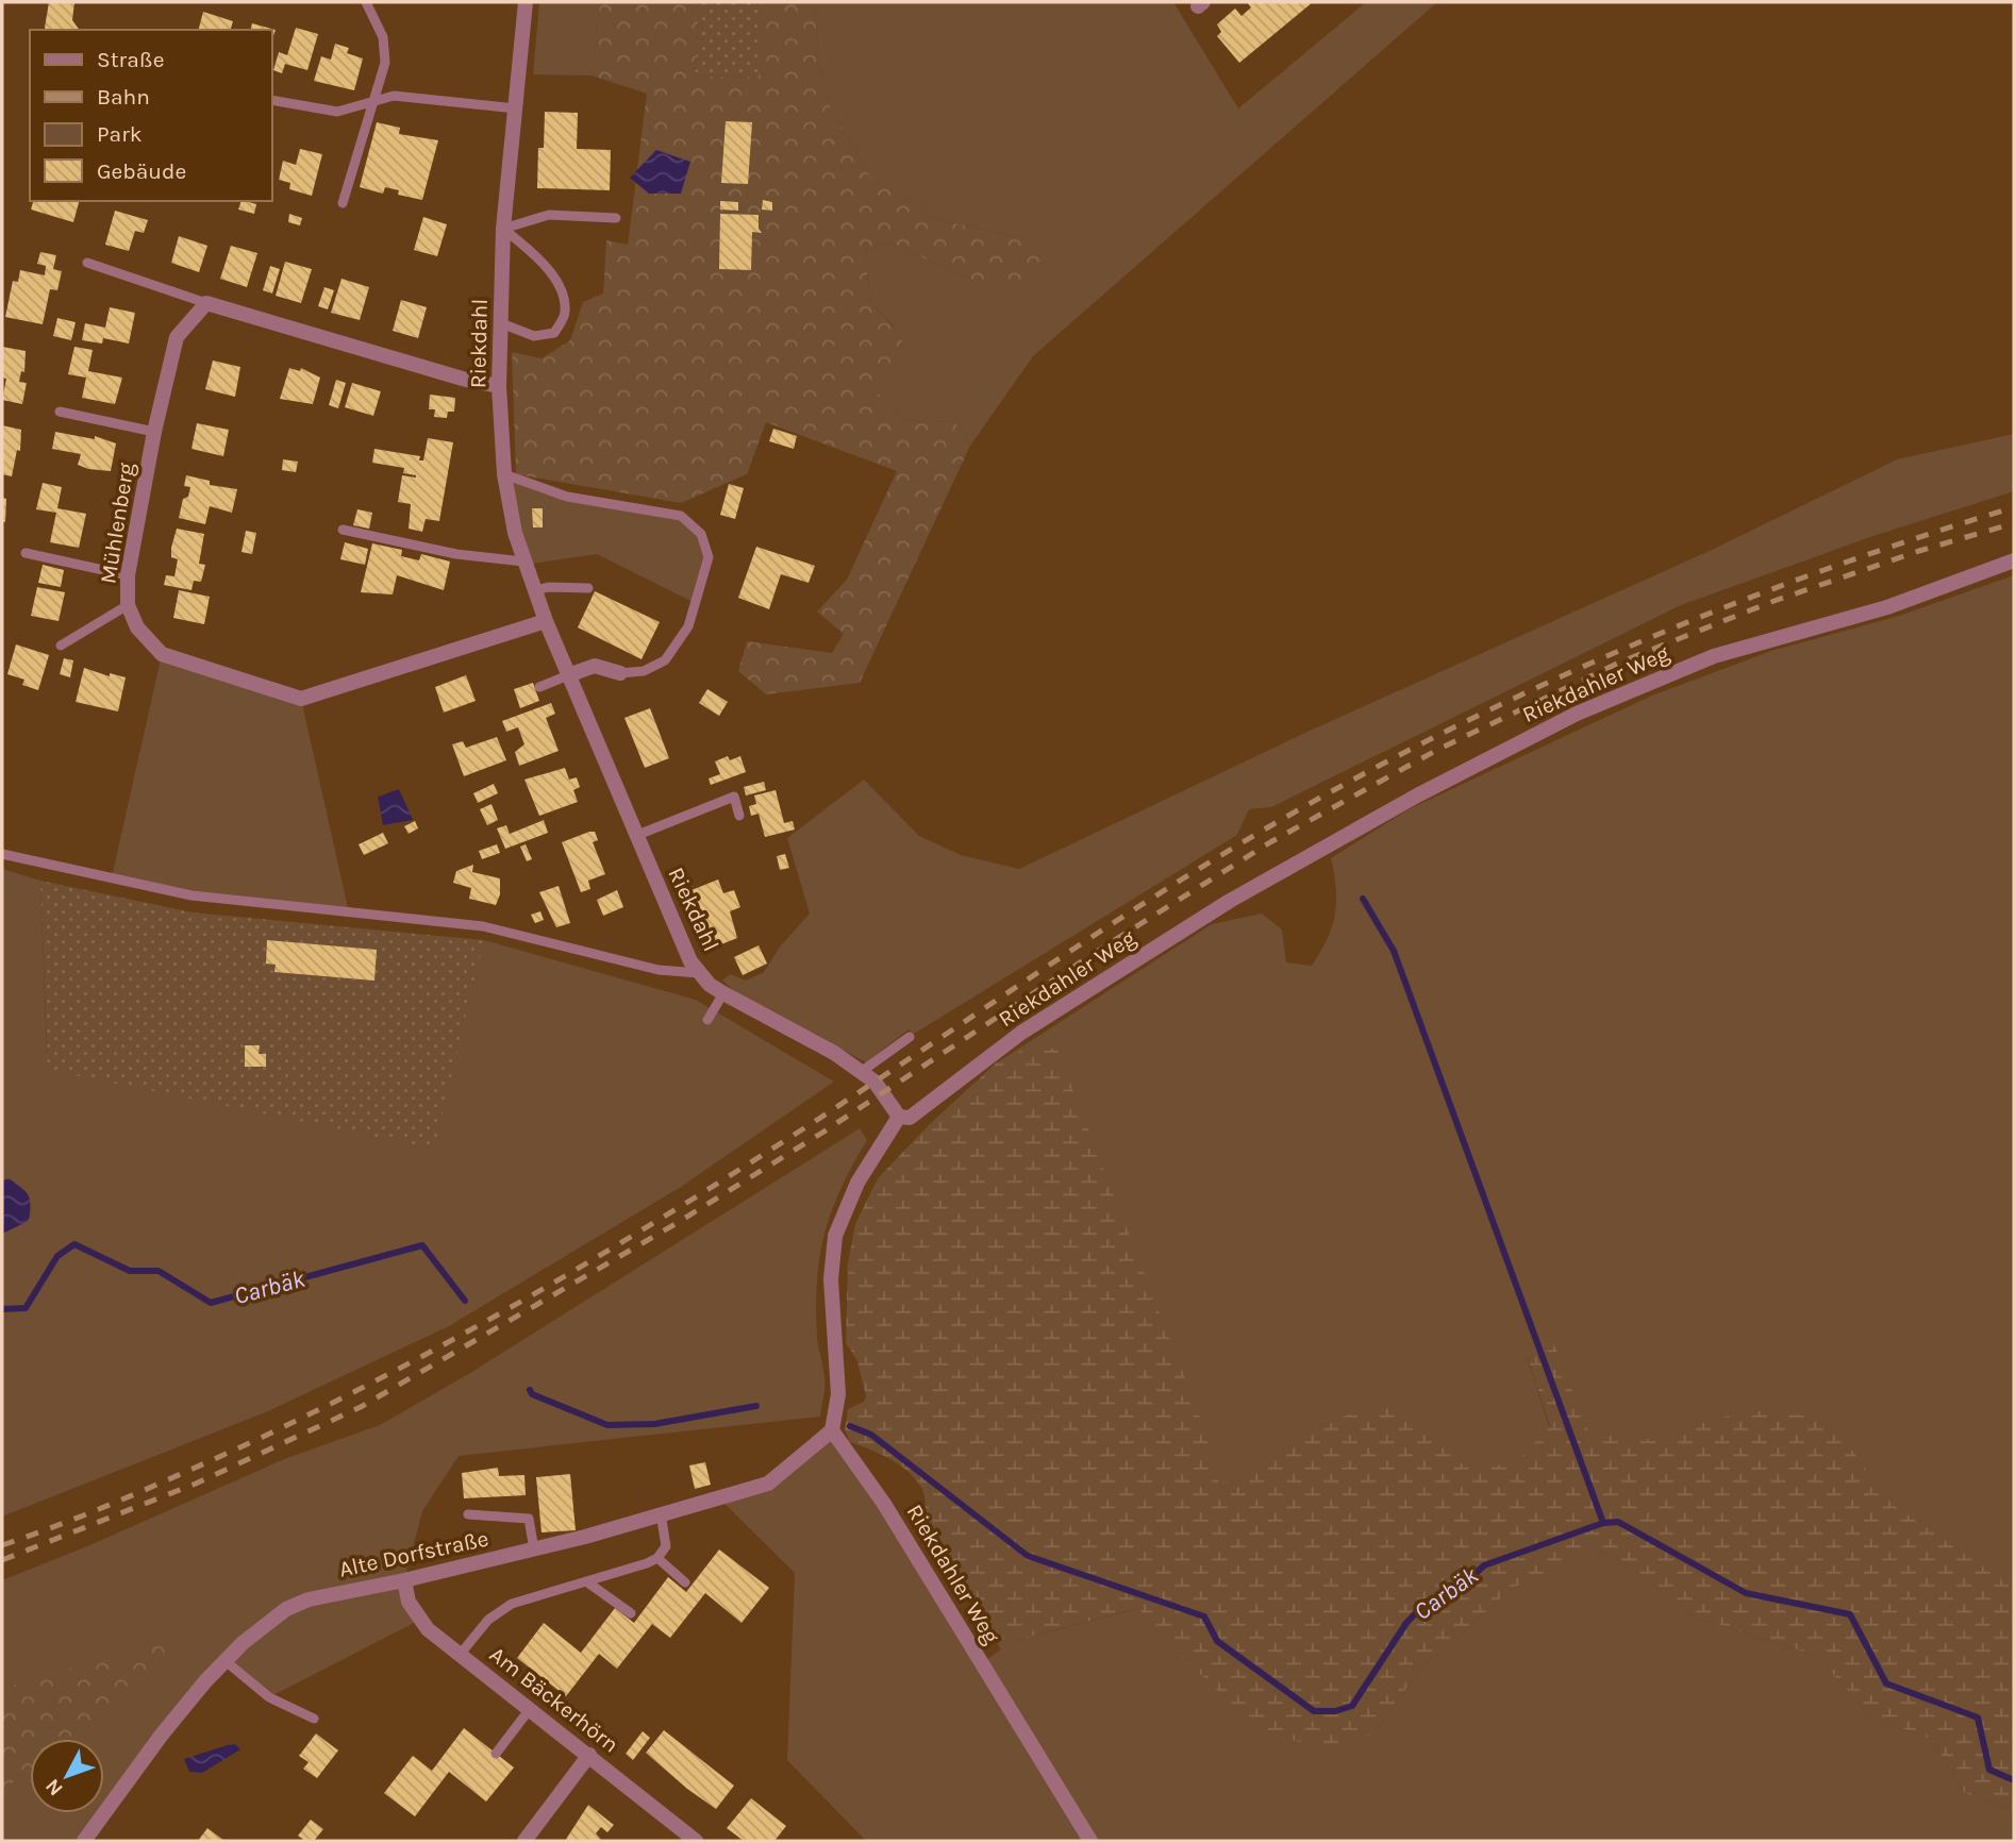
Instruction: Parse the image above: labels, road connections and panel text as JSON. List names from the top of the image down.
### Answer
{
  "streets": {
    "street": [
      "Riekdahl",
      "Mühlenberg",
      "Riekdahler Weg",
      "Alte Dorfstraße",
      "Am Bäckerhörn"
    ]
  },
  "crossings": [
    ["Riekdahl", "Mühlenberg"],
    ["Riekdahl", "Riekdahler Weg"],
    ["Riekdahler Weg", "Alte Dorfstraße"],
    ["Alte Dorfstraße", "Am Bäckerhörn"]
  ],
  "water": ["Carbäk"],
  "legend": [
    "Straße",
    "Bahn",
    "Park",
    "Gebäude"
  ],
  "north": "bottom left"
}
